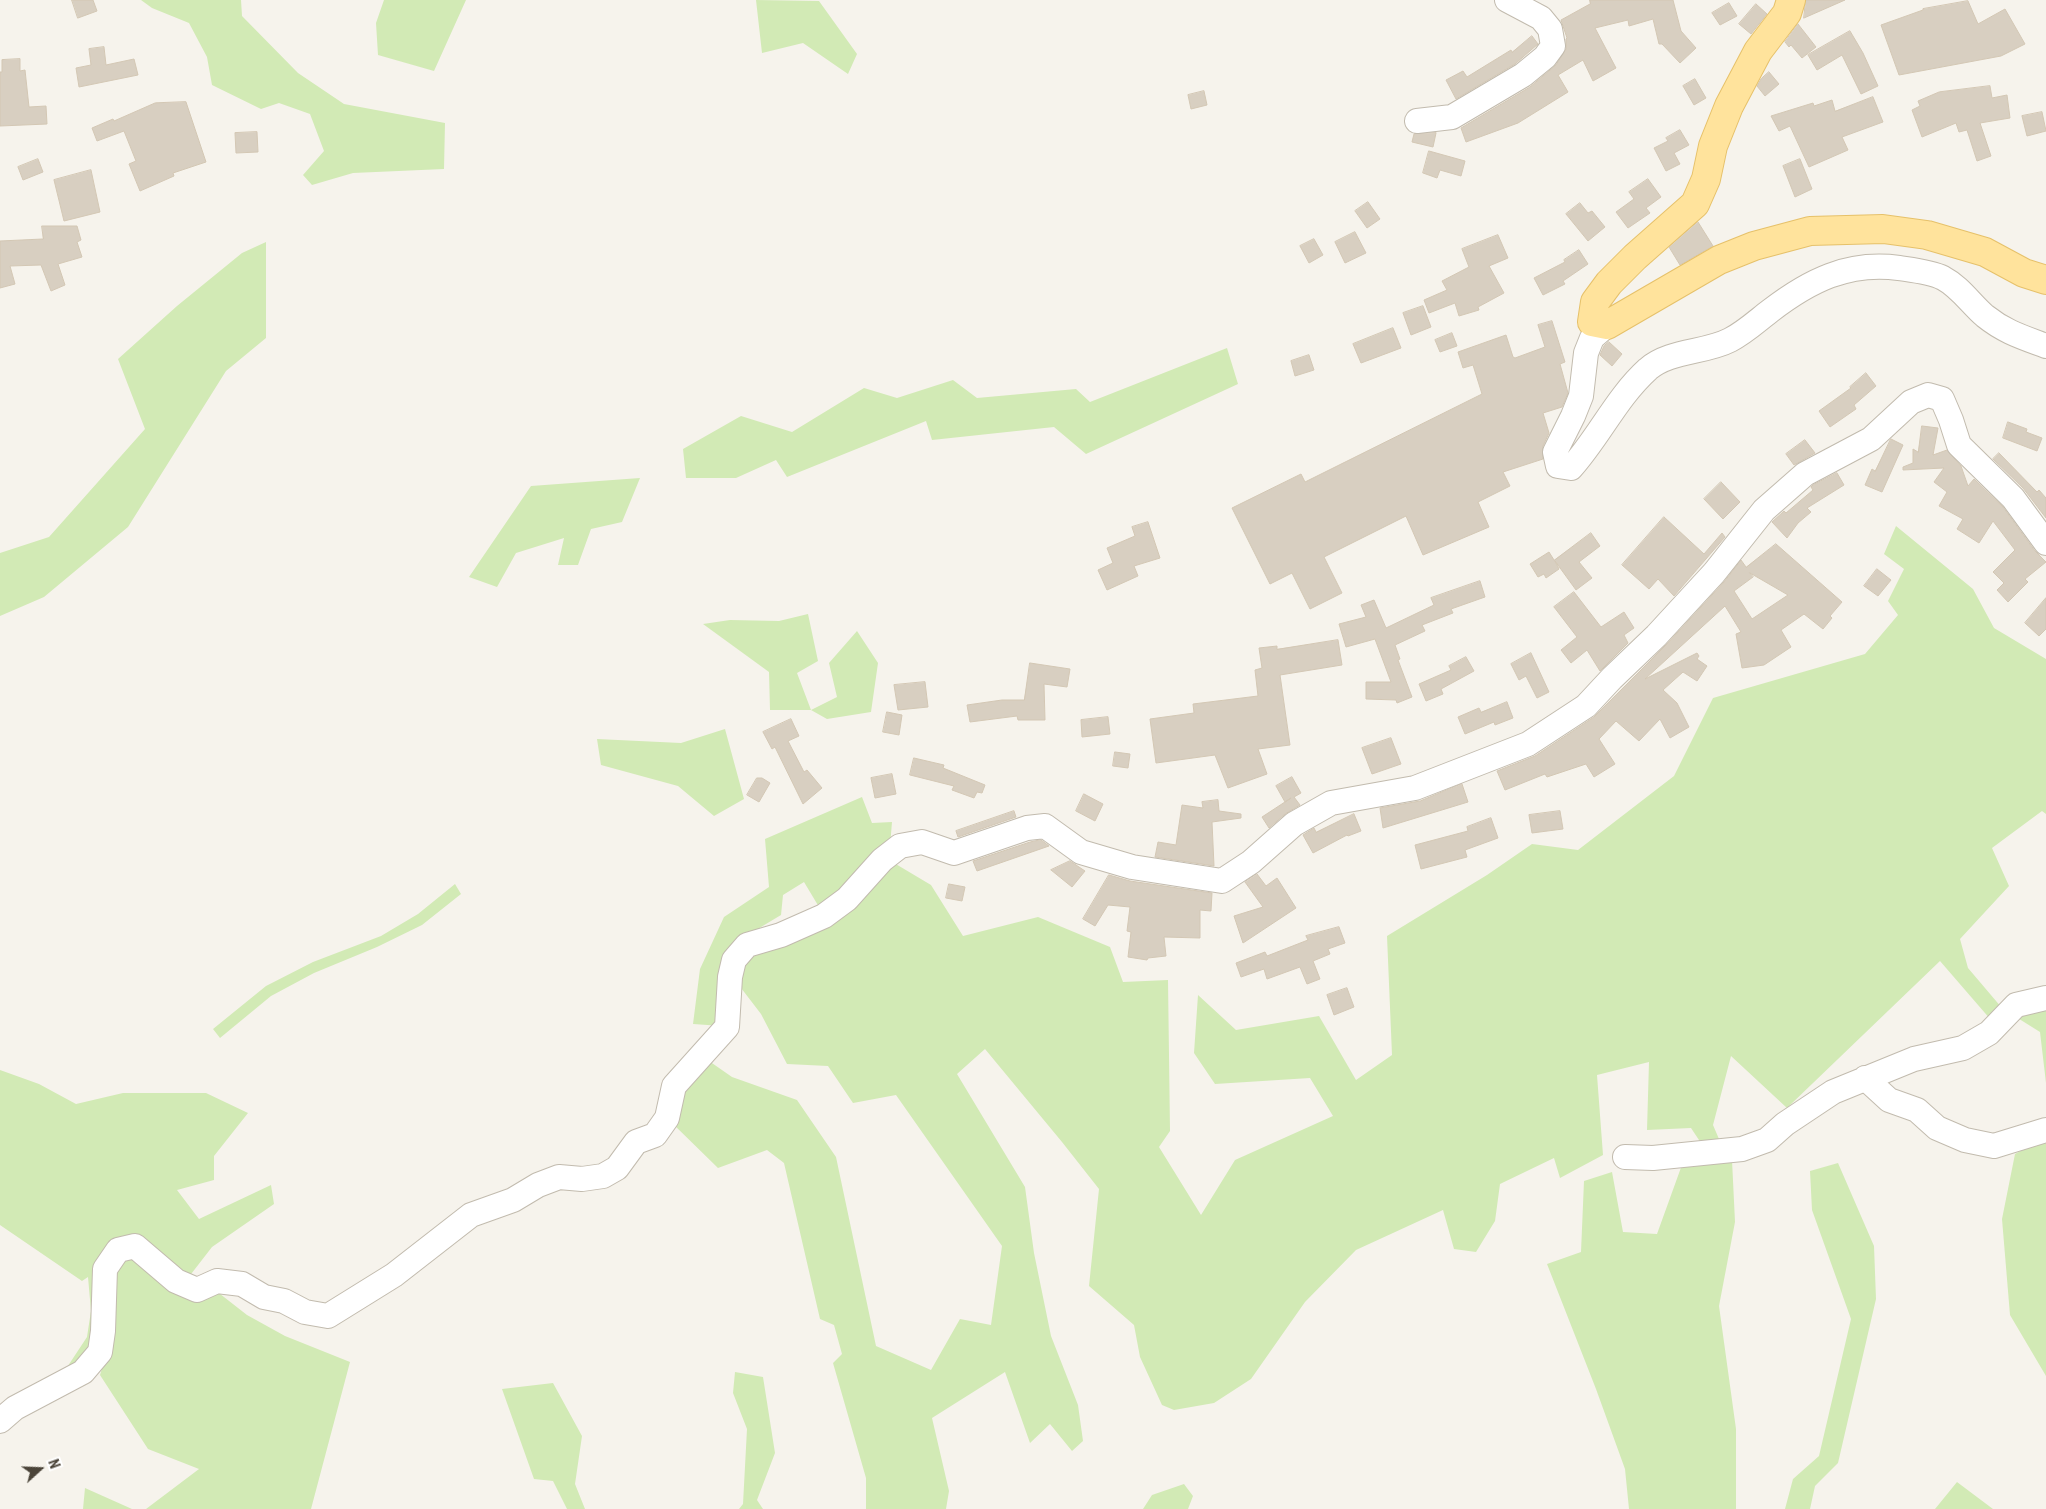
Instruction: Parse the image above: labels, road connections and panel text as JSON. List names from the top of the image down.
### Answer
{
  "north": "right"
}
